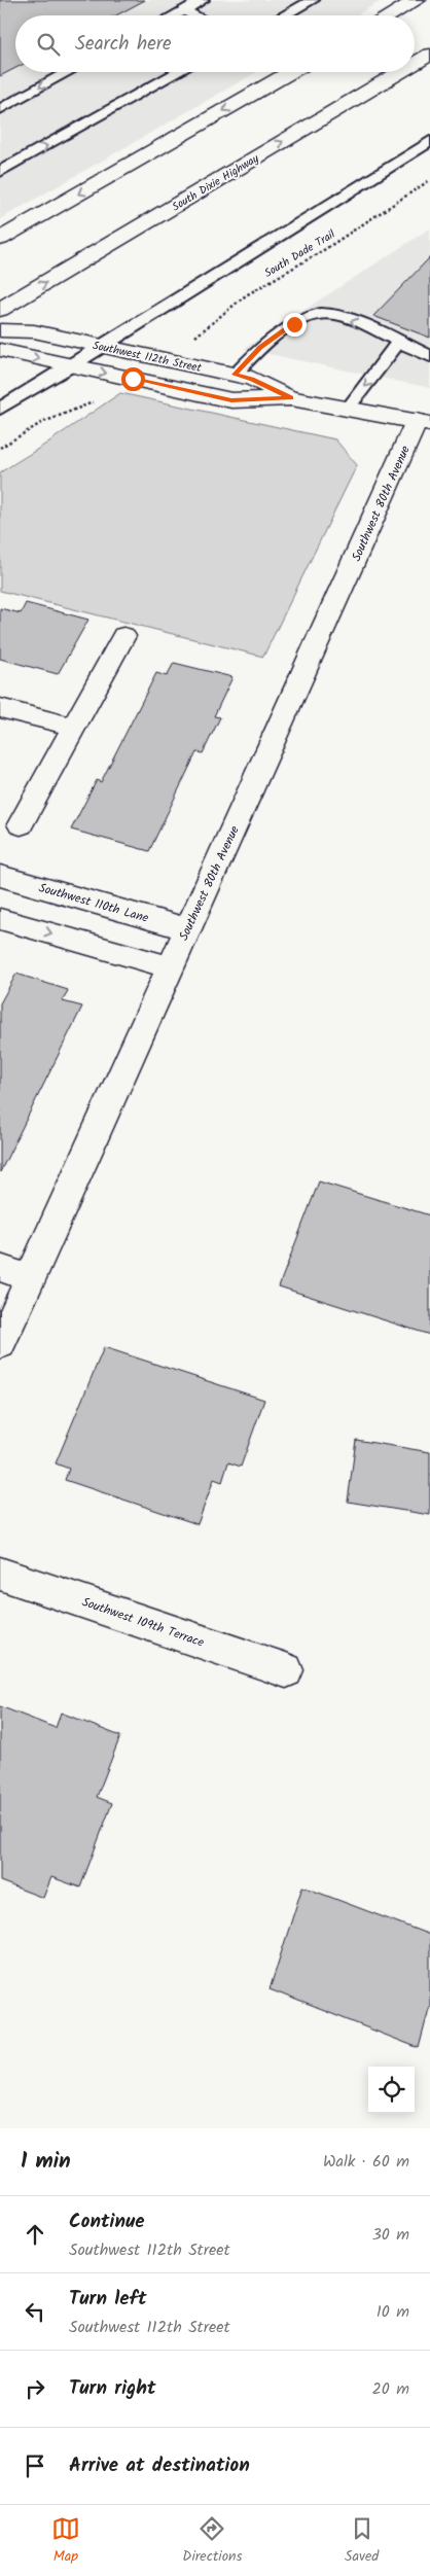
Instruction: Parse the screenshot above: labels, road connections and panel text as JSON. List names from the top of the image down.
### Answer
{
  "streets": {
    "main road": [
      "South Dixie Highway",
      "Southwest 112th Street",
      "Southwest 80th Avenue",
      "Southwest 110th Lane",
      "Southwest 109th Terrace"
    ],
    "path": ["South Dade Trail"]
  },
  "crossings": [
    ["Southwest 112th Street", "Southwest 80th Avenue"],
    ["Southwest 80th Avenue", "Southwest 110th Lane"]
  ],
  "page": {
    "search": "Search here",
    "heading": ["1 min", "Walk · 60 m"],
    "list": [
      ["Continue", "Southwest 112th Street", "30 m"],
      ["Turn left", "Southwest 112th Street", "10 m"],
      ["Turn right", "20 m"],
      "Arrive at destination"
    ],
    "nav": ["Map", "Directions", "Saved"]
  }
}
